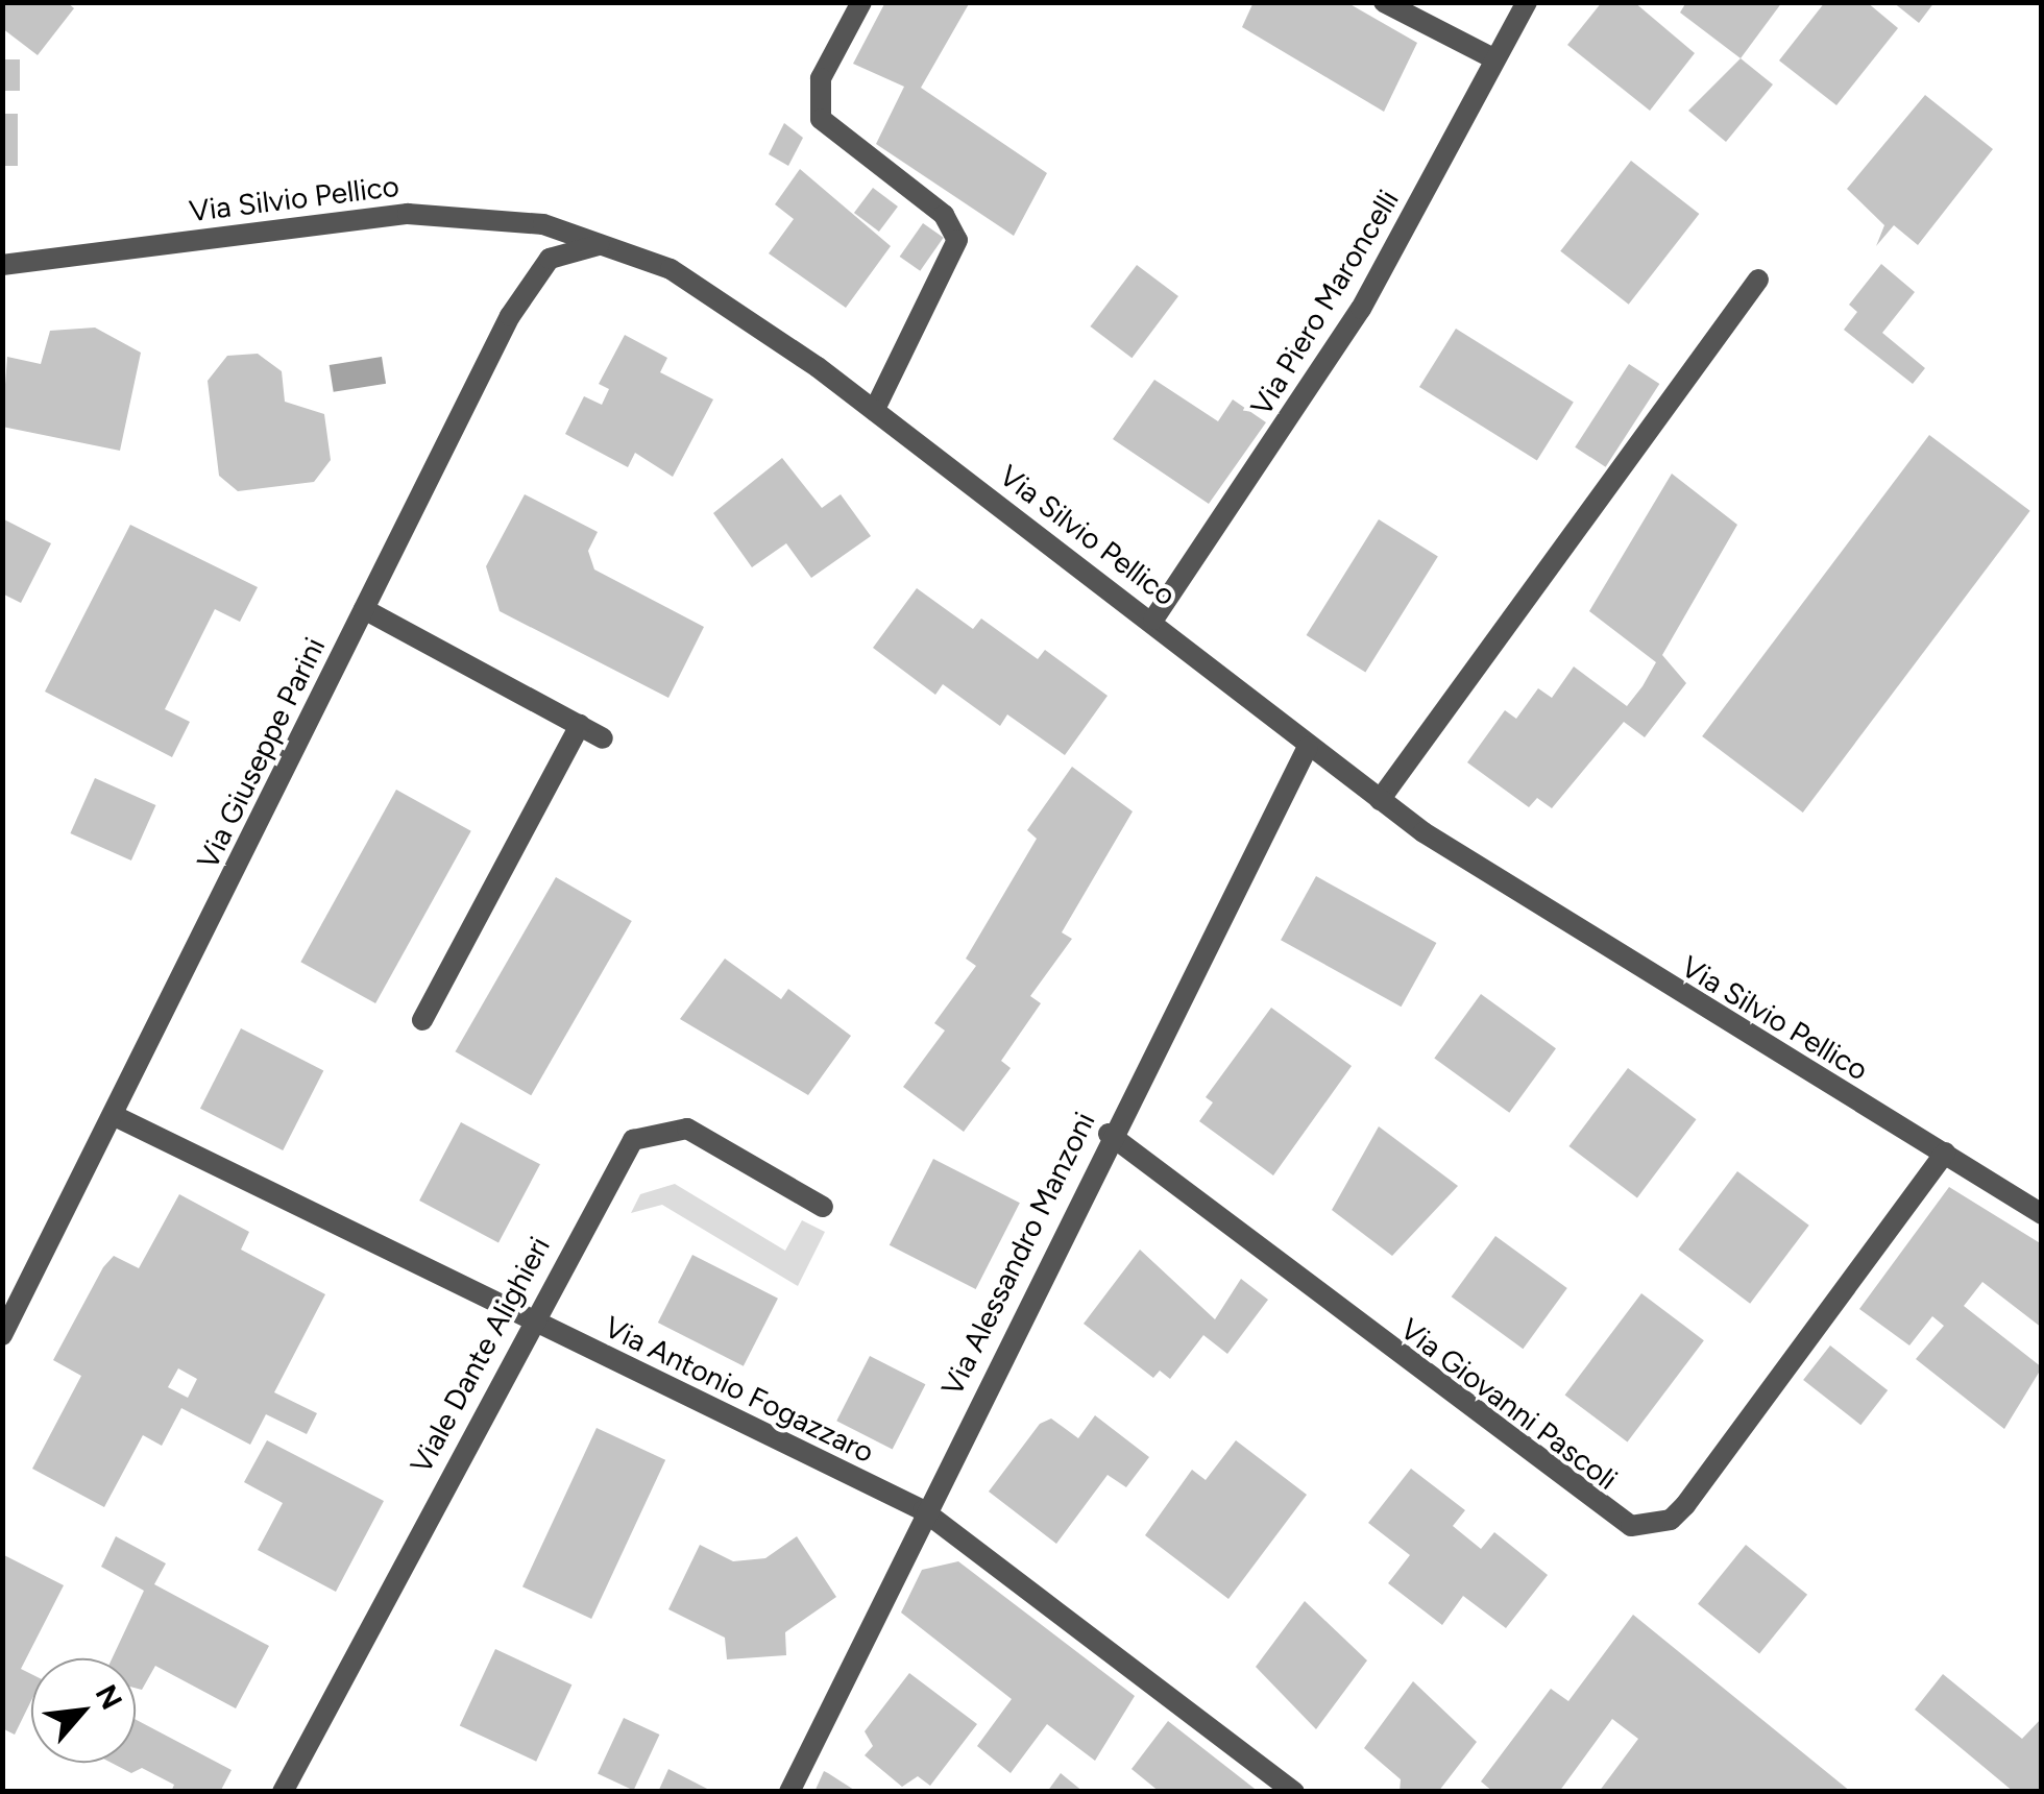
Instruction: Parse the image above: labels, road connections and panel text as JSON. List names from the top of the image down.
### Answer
{
  "streets": {
    "street": [
      "Via Silvio Pellico",
      "Via Piero Maroncelli",
      "Via Giuseppe Parini",
      "Via Alessandro Manzoni",
      "Viale Dante Alighieri",
      "Via Antonio Fogazzaro",
      "Via Giovanni Pascoli"
    ]
  },
  "crossings": [
    ["Via Silvio Pellico", "Via Piero Maroncelli"],
    ["Via Silvio Pellico", "Via Giuseppe Parini"],
    ["Via Silvio Pellico", "Via Alessandro Manzoni"],
    ["Via Silvio Pellico", "Via Giovanni Pascoli"],
    ["Via Giuseppe Parini", "Via Antonio Fogazzaro"],
    ["Via Alessandro Manzoni", "Via Antonio Fogazzaro"],
    ["Via Alessandro Manzoni", "Via Giovanni Pascoli"],
    ["Viale Dante Alighieri", "Via Antonio Fogazzaro"]
  ],
  "north": "top right"
}
